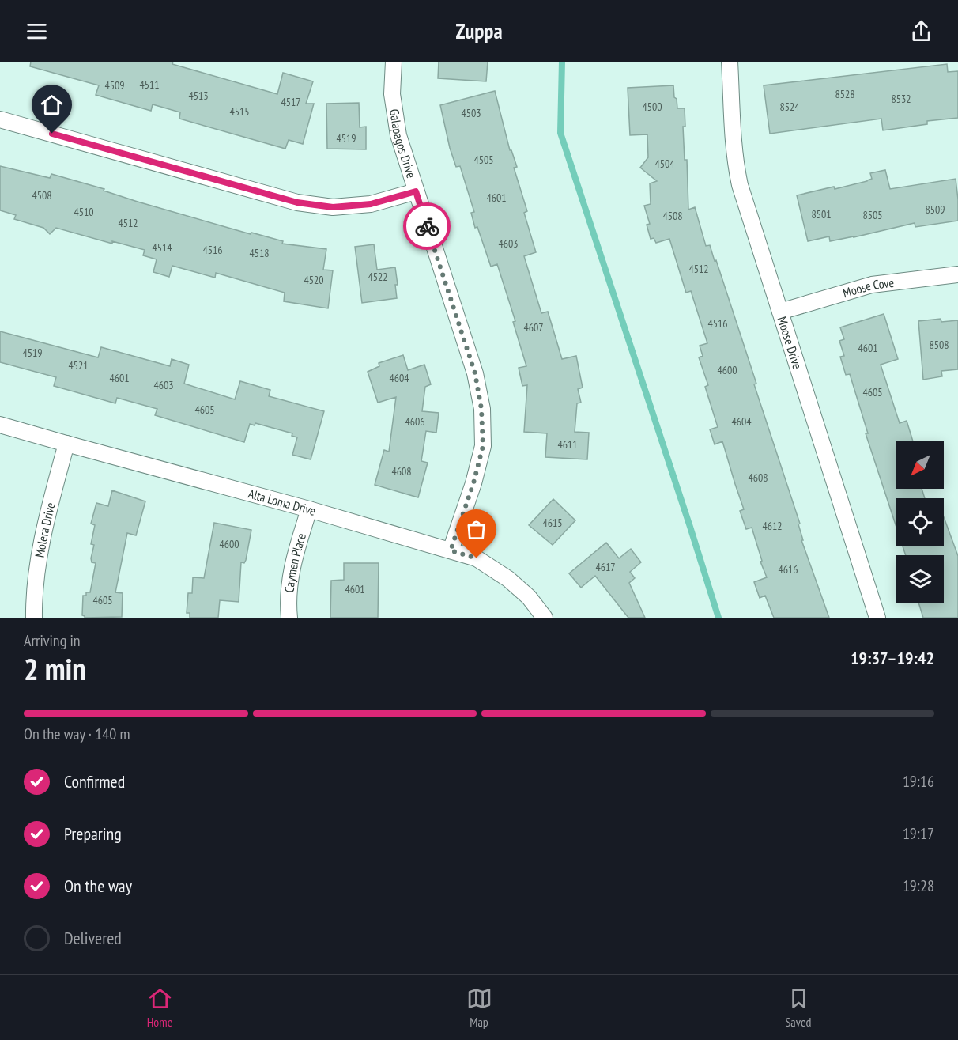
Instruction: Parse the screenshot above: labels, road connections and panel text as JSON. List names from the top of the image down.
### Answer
{
  "streets": {
    "street": [
      "Galapagos Drive",
      "Moose Cove",
      "Moose Drive",
      "Alta Loma Drive",
      "Molera Drive",
      "Caymen Place"
    ]
  },
  "crossings": [
    ["Galapagos Drive", "Alta Loma Drive"],
    ["Moose Cove", "Moose Drive"],
    ["Alta Loma Drive", "Molera Drive"],
    ["Alta Loma Drive", "Caymen Place"]
  ],
  "house_numbers": [
    "4511",
    "4509",
    "8528",
    "4513",
    "8532",
    "4517",
    "4500",
    "8524",
    "4515",
    "4503",
    "4519",
    "4505",
    "4504",
    "4508",
    "4601",
    "8509",
    "4510",
    "8501",
    "8505",
    "4508",
    "4512",
    "4603",
    "4514",
    "4516",
    "4518",
    "4512",
    "4522",
    "4520",
    "4516",
    "4607",
    "8508",
    "4601",
    "4519",
    "4521",
    "4600",
    "4601",
    "4604",
    "4603",
    "4605",
    "4605",
    "4606",
    "4604",
    "4611",
    "4608",
    "4608",
    "4615",
    "4612",
    "4600",
    "4617",
    "4616",
    "4601",
    "4605"
  ],
  "north": "bottom left",
  "page": {
    "header": "Zuppa",
    "heading": ["2 min", "Arriving in", "19:37–19:42"],
    "bar": "On the way · 140 m",
    "list": [
      ["Confirmed", "19:16"],
      ["Preparing", "19:17"],
      ["On the way", "19:28"],
      "Delivered"
    ],
    "tabs": ["Home", "Map", "Saved"]
  }
}
